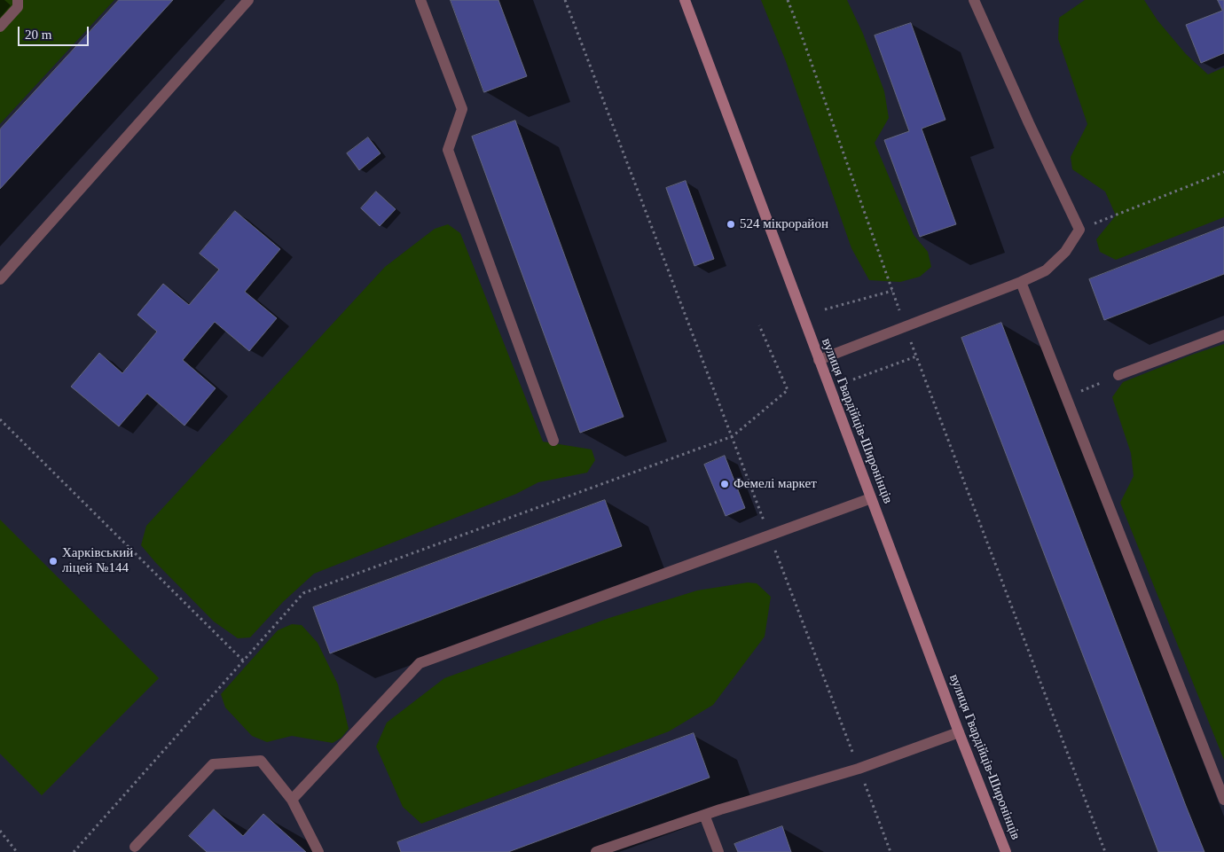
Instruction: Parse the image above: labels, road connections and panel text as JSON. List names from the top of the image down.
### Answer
{
  "streets": {
    "main road": ["вулиця Гвардійців-Широнінців"]
  },
  "places": ["524 мікрорайон", "Фемелі маркет", "Харківський ліцей №144"],
  "scale_bar": "20 m"
}
